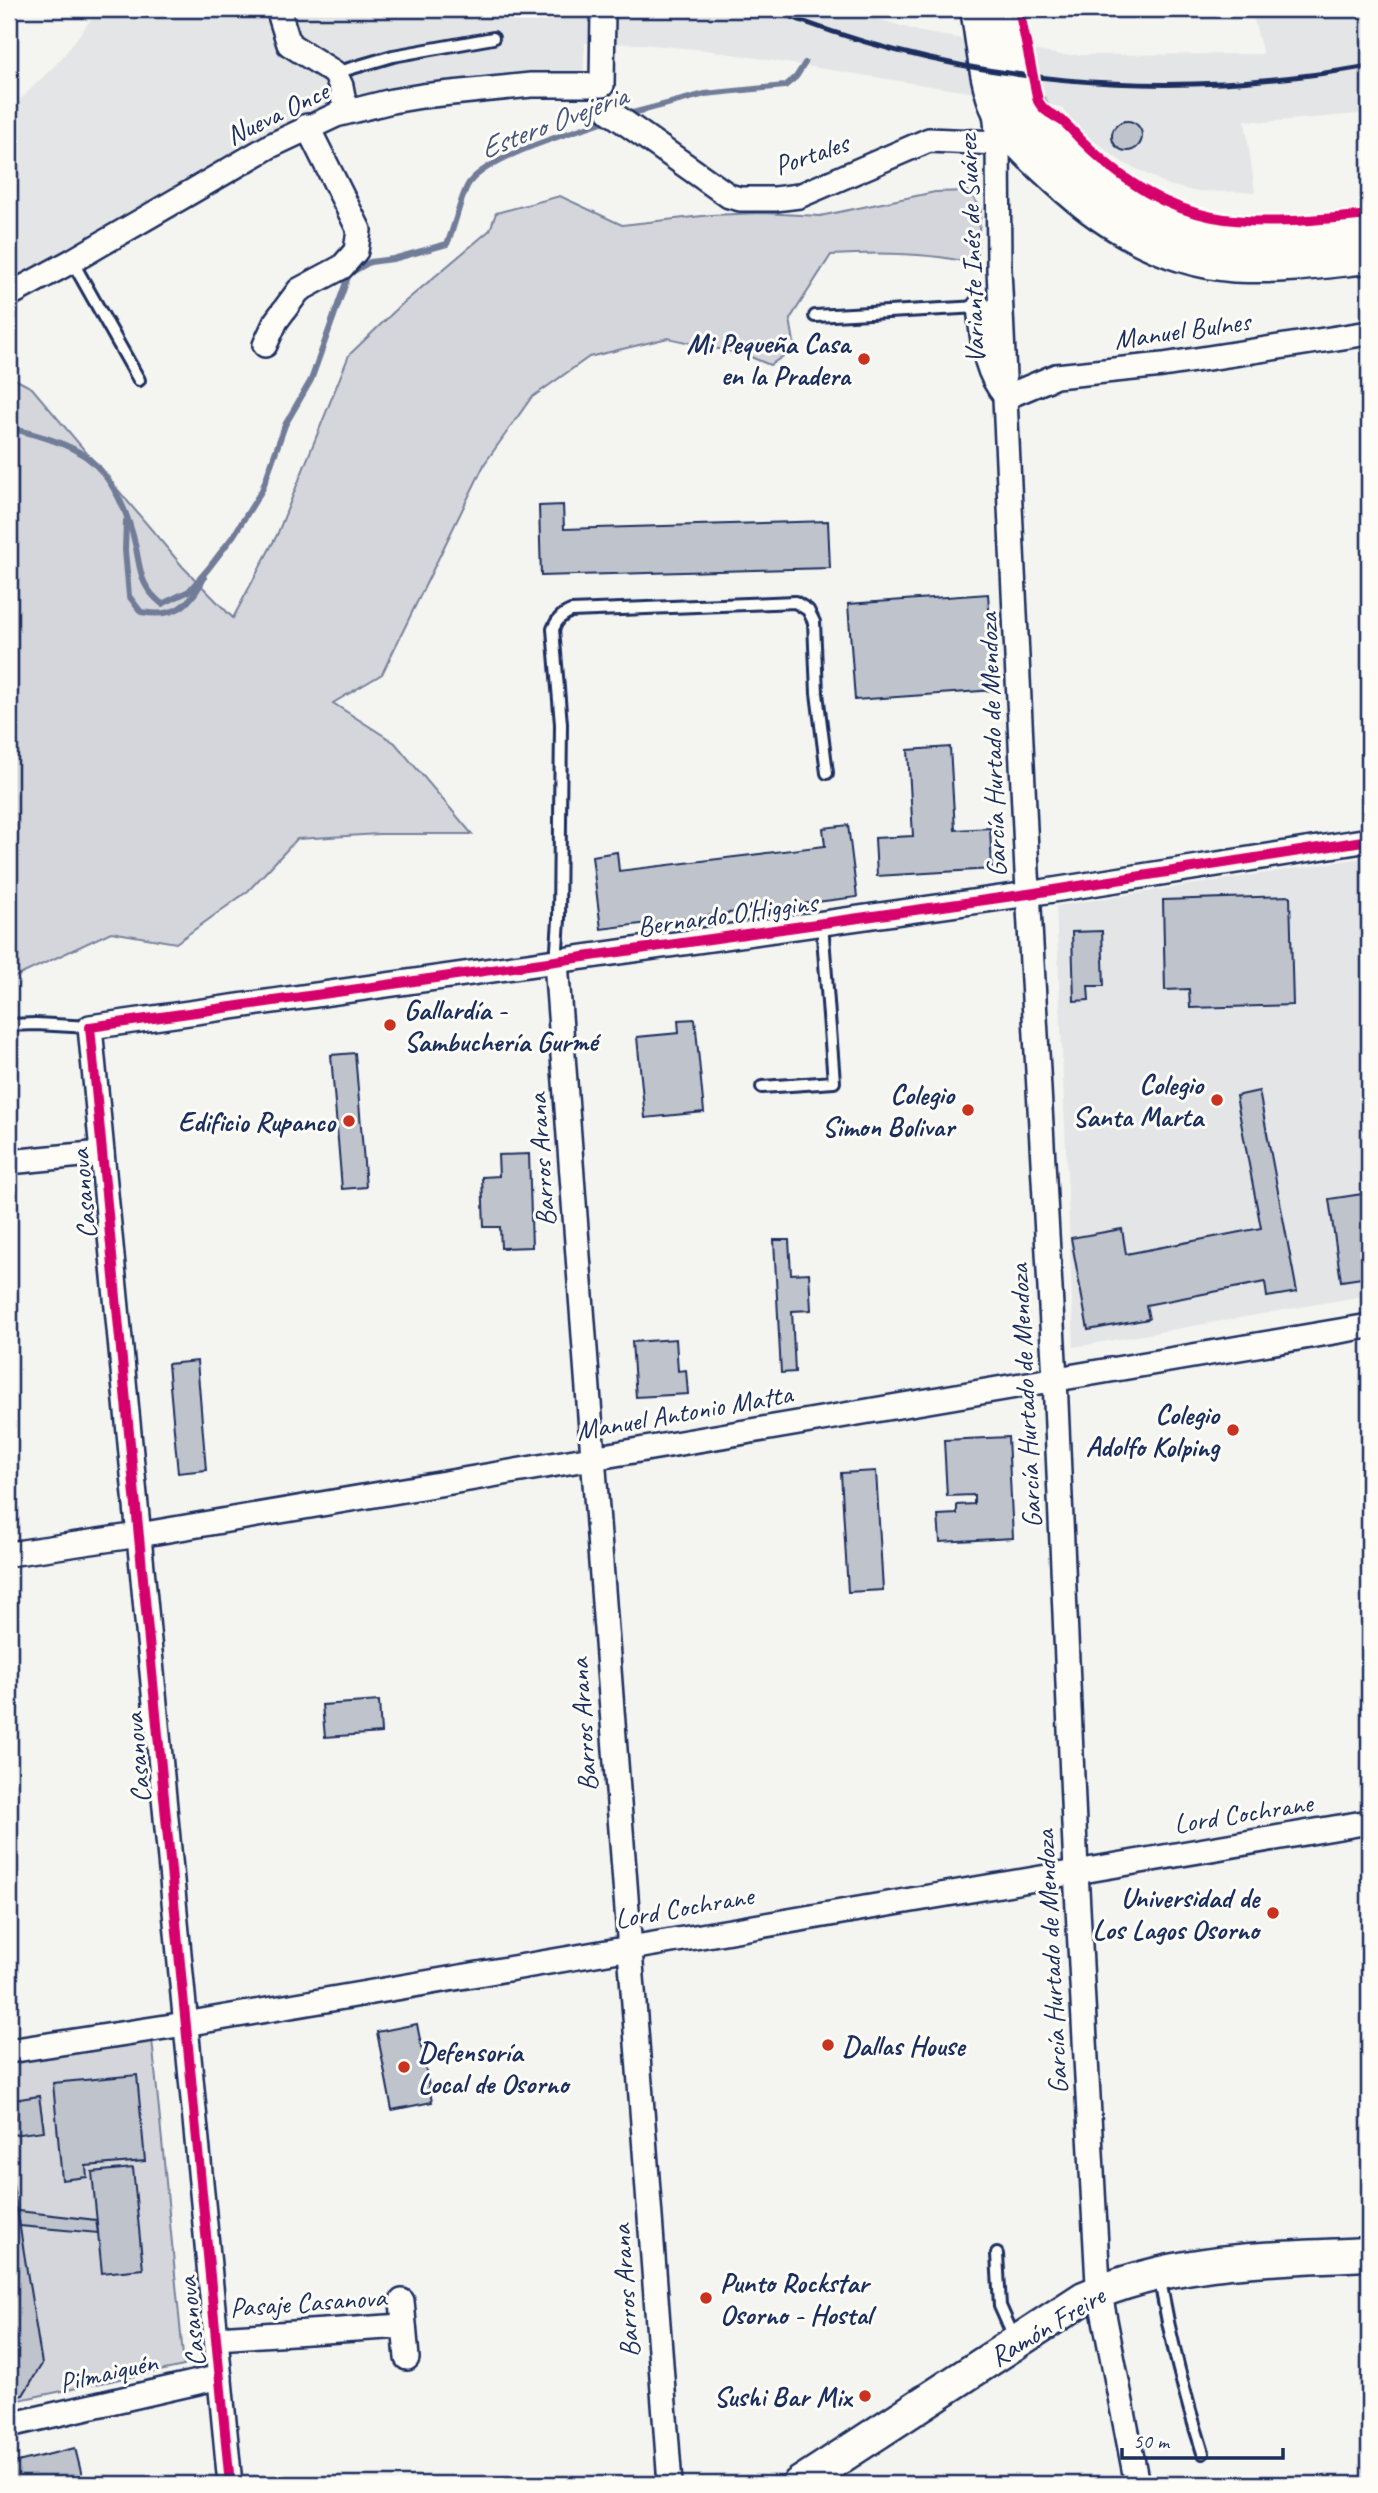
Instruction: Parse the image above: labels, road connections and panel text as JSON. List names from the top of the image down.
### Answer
{
  "streets": {
    "main road": ["Ramón Freire"],
    "street": [
      "Nueva Once",
      "Portales",
      "Variante Inés de Suárez",
      "Manuel Bulnes",
      "García Hurtado de Mendoza",
      "Bernardo O'Higgins",
      "Barros Arana",
      "Casanova",
      "Manuel Antonio Matta",
      "Lord Cochrane",
      "Pasaje Casanova",
      "Pilmaiquén"
    ]
  },
  "crossings": [
    ["Nueva Once", "Portales"],
    ["Portales", "Variante Inés de Suárez"],
    ["Variante Inés de Suárez", "Manuel Bulnes"],
    ["Variante Inés de Suárez", "García Hurtado de Mendoza"],
    ["Manuel Bulnes", "García Hurtado de Mendoza"],
    ["García Hurtado de Mendoza", "Bernardo O'Higgins"],
    ["García Hurtado de Mendoza", "Manuel Antonio Matta"],
    ["García Hurtado de Mendoza", "Lord Cochrane"],
    ["García Hurtado de Mendoza", "Ramón Freire"],
    ["Bernardo O'Higgins", "Barros Arana"],
    ["Bernardo O'Higgins", "Casanova"],
    ["Barros Arana", "Manuel Antonio Matta"],
    ["Barros Arana", "Lord Cochrane"],
    ["Casanova", "Manuel Antonio Matta"],
    ["Casanova", "Lord Cochrane"],
    ["Casanova", "Pasaje Casanova"],
    ["Casanova", "Pilmaiquén"]
  ],
  "water": ["Estero Ovejeria"],
  "places": [
    "Mi Pequeña Casa en la Pradera",
    "Gallardía - Sambuchería Gurmé",
    "Colegio Santa Marta",
    "Colegio Simon Bolivar",
    "Edificio Rupanco",
    "Colegio Adolfo Kolping",
    "Universidad de Los Lagos Osorno",
    "Dallas House",
    "Defensoría Local de Osorno",
    "Punto Rockstar Osorno - Hostal",
    "Sushi Bar Mix"
  ],
  "scale_bar": "50 m"
}
